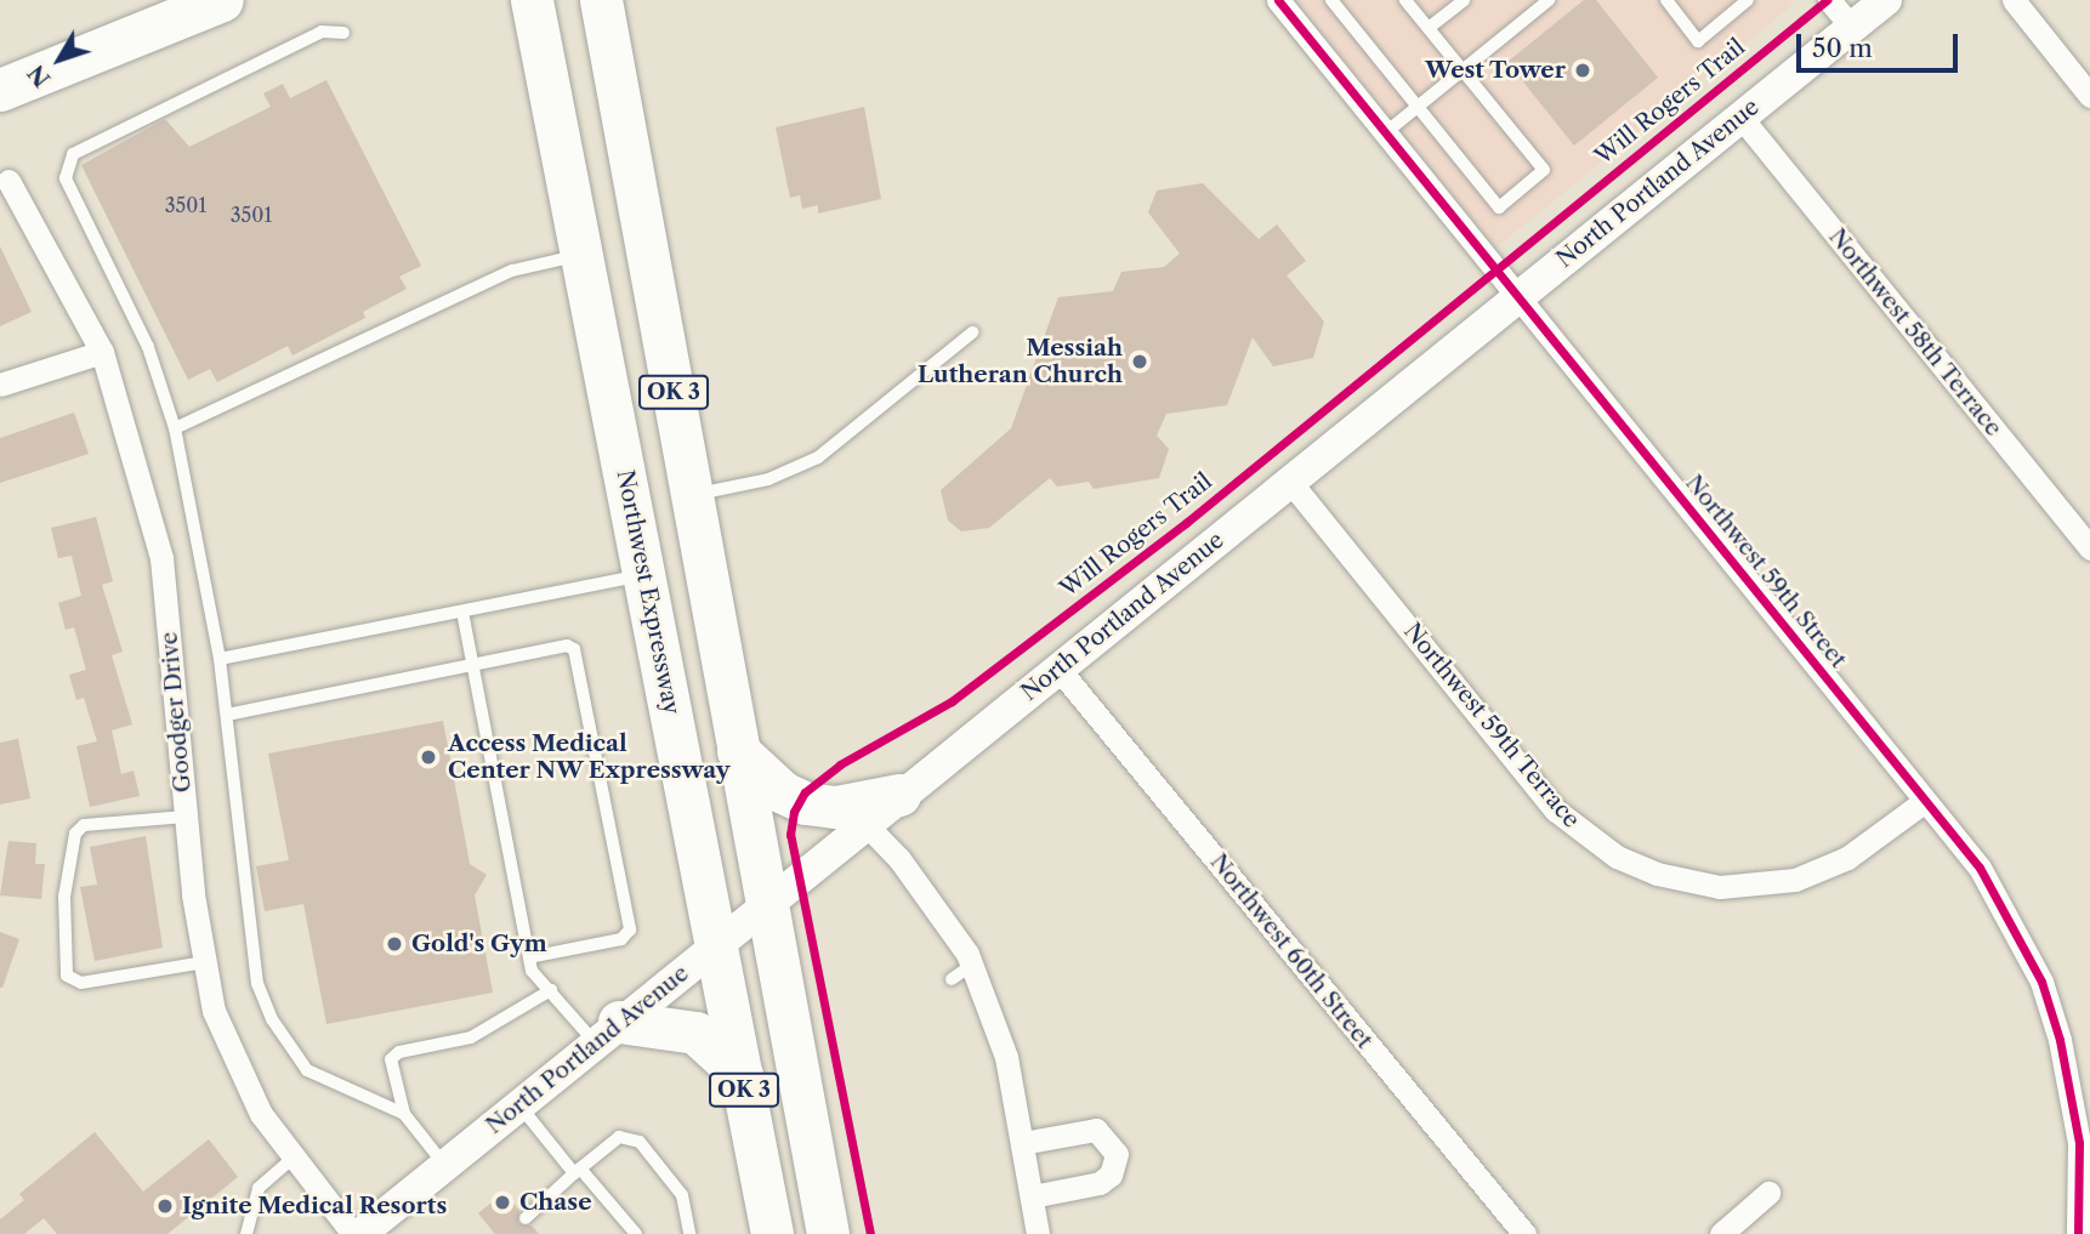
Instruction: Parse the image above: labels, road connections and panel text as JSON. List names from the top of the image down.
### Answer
{
  "streets": {
    "highway": ["OK 3", "Northwest Expressway"],
    "main road": ["North Portland Avenue"],
    "street": [
      "Northwest 58th Terrace",
      "Northwest 59th Street",
      "Goodger Drive",
      "Northwest 59th Terrace",
      "Northwest 60th Street"
    ],
    "cycle path": ["Will Rogers Trail"]
  },
  "crossings": [
    ["North Portland Avenue", "Northwest 58th Terrace"],
    ["North Portland Avenue", "OK 3"],
    ["North Portland Avenue", "Northwest 59th Street"],
    ["North Portland Avenue", "Northwest Expressway"],
    ["North Portland Avenue", "Northwest 59th Terrace"],
    ["North Portland Avenue", "Northwest 60th Street"],
    ["Northwest 59th Street", "Northwest 59th Terrace"]
  ],
  "places": [
    "West Tower",
    "Messiah Lutheran Church",
    "Access Medical Center NW Expressway",
    "Gold's Gym",
    "Chase",
    "Ignite Medical Resorts"
  ],
  "house_numbers": ["3501", "3501"],
  "scale_bar": "50 m",
  "north": "bottom left"
}
